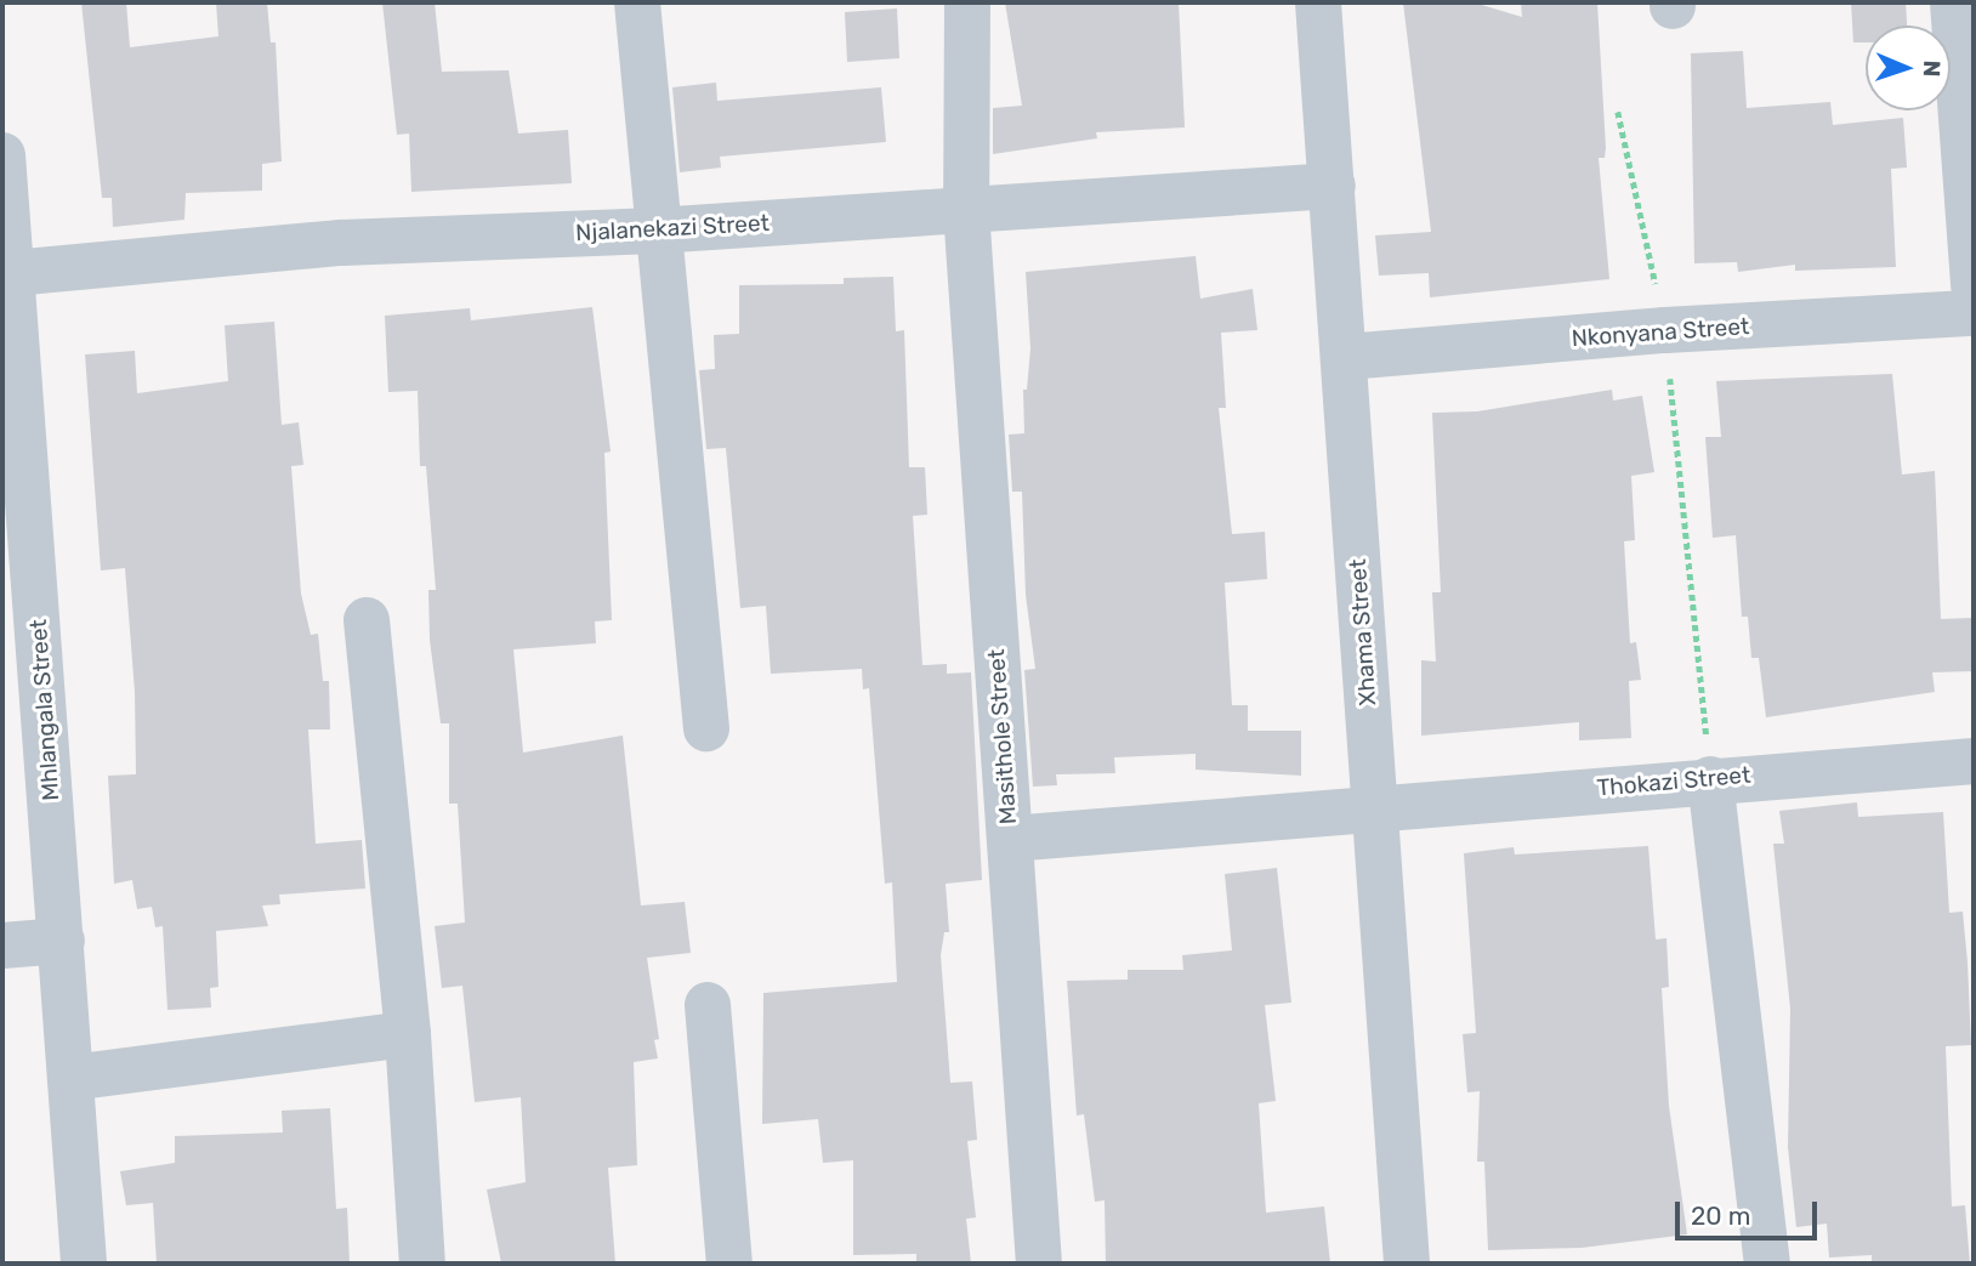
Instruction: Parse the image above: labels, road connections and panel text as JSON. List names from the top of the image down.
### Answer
{
  "streets": {
    "street": [
      "Njalanekazi Street",
      "Nkonyana Street",
      "Xhama Street",
      "Mhlangala Street",
      "Masithole Street",
      "Thokazi Street"
    ]
  },
  "crossings": [
    ["Njalanekazi Street", "Xhama Street"],
    ["Njalanekazi Street", "Mhlangala Street"],
    ["Njalanekazi Street", "Masithole Street"],
    ["Nkonyana Street", "Xhama Street"],
    ["Xhama Street", "Thokazi Street"],
    ["Masithole Street", "Thokazi Street"]
  ],
  "scale_bar": "20 m",
  "north": "right"
}
